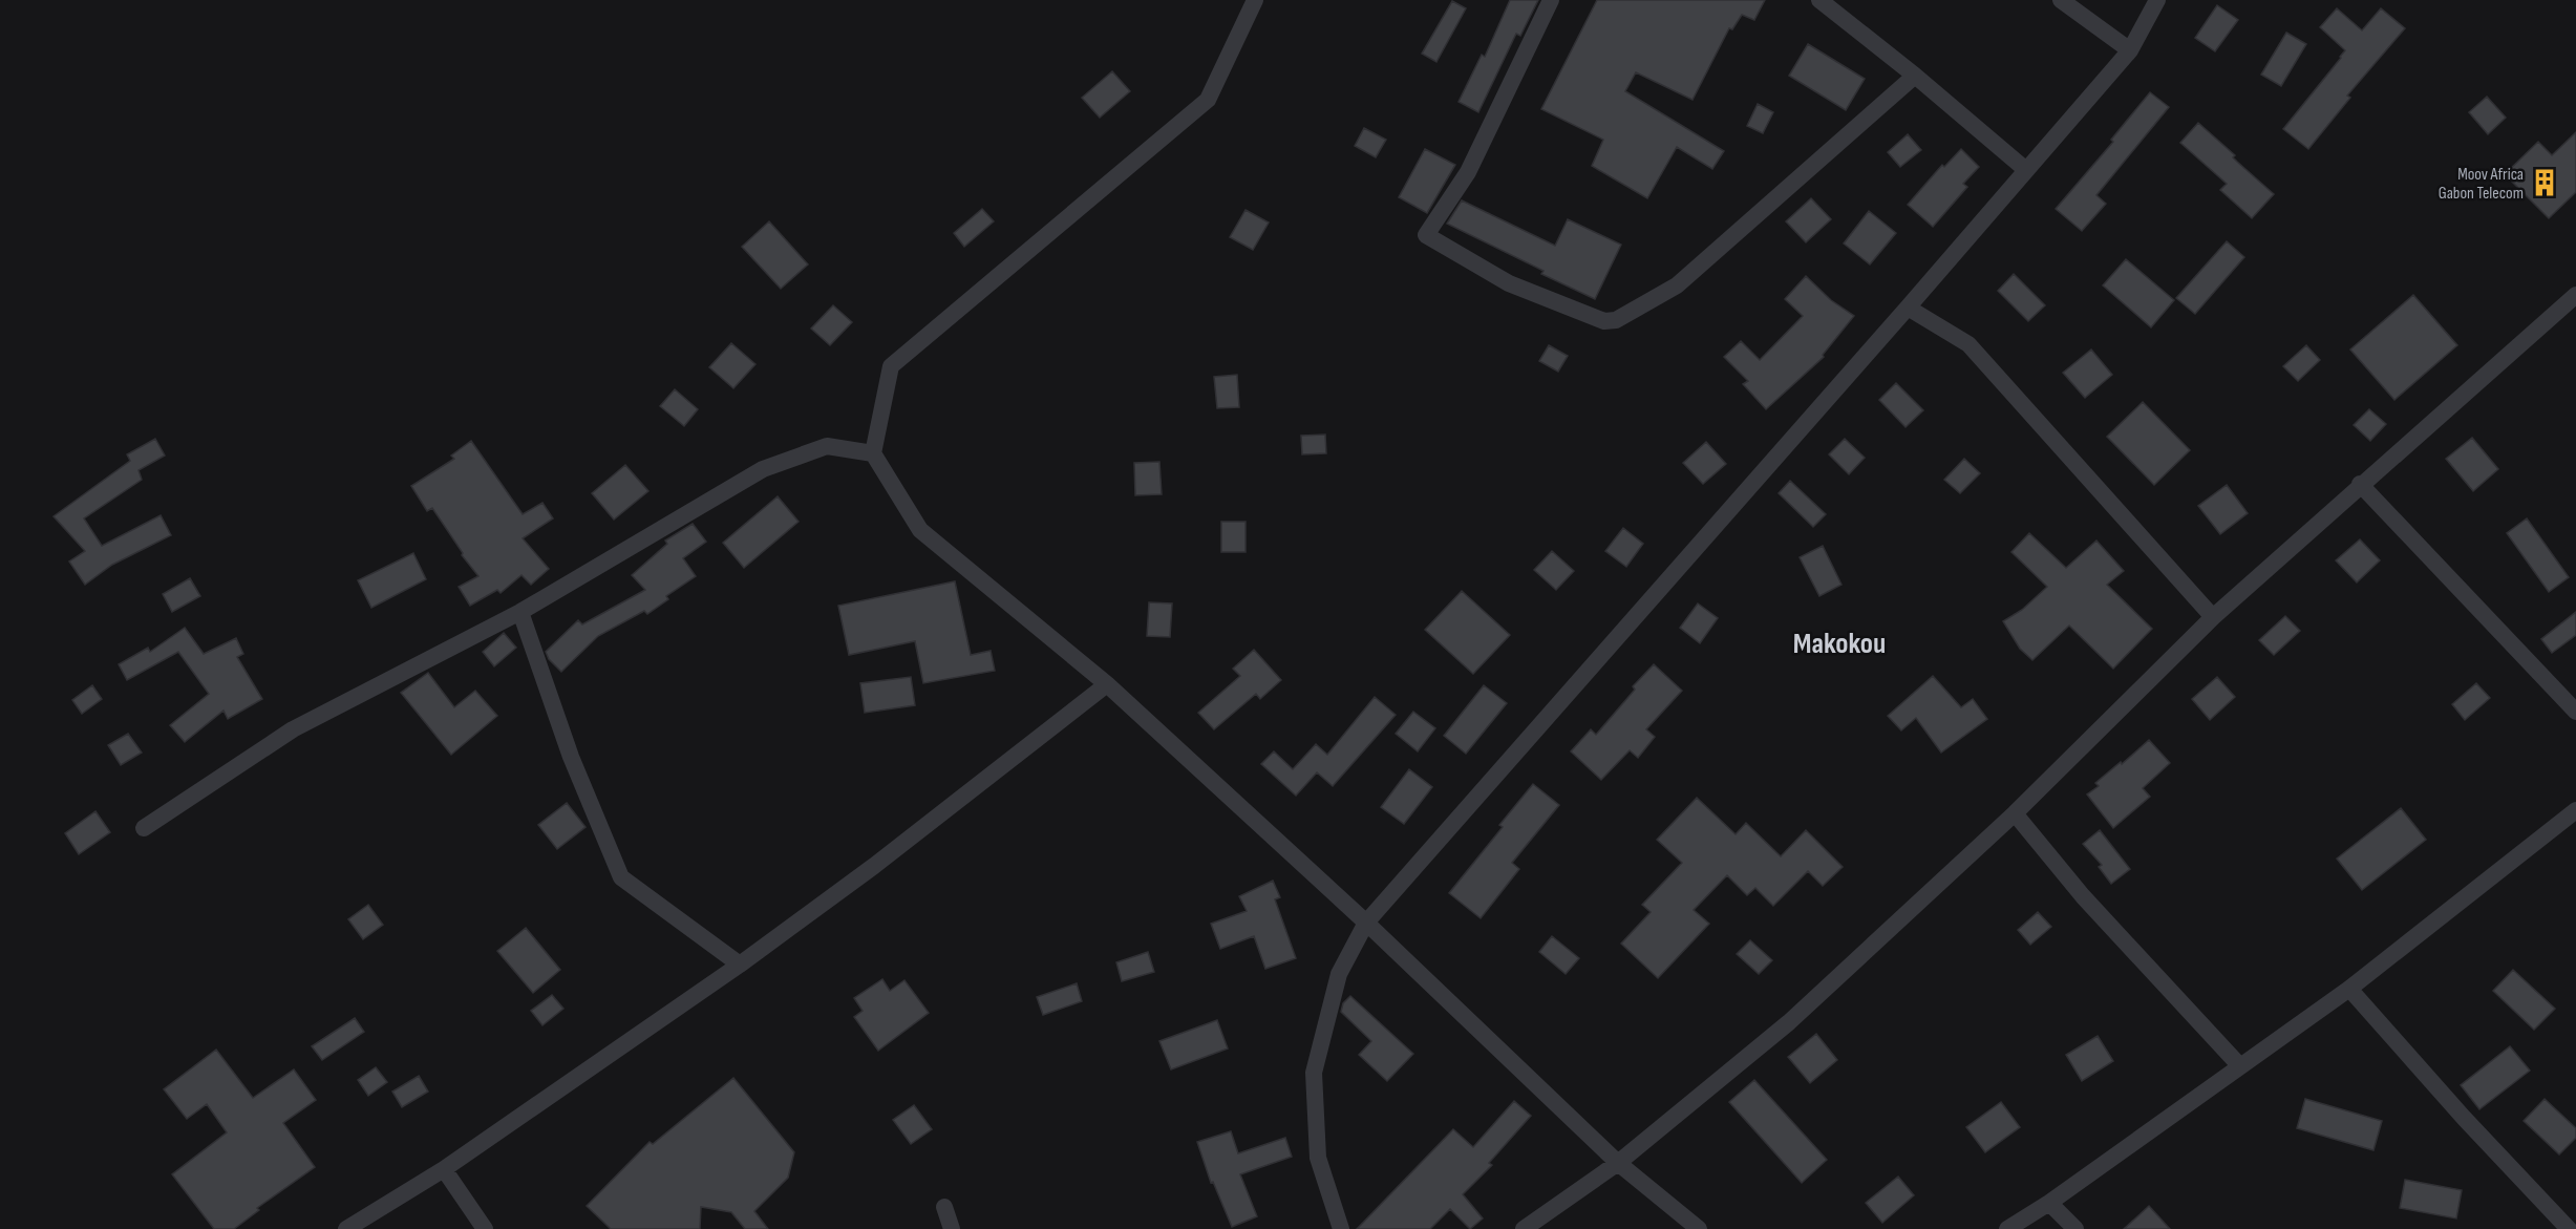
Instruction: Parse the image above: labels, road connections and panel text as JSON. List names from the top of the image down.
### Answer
{
  "districts": ["Makokou"],
  "places": {
    "building": ["Moov Africa Gabon Telecom"]
  }
}
